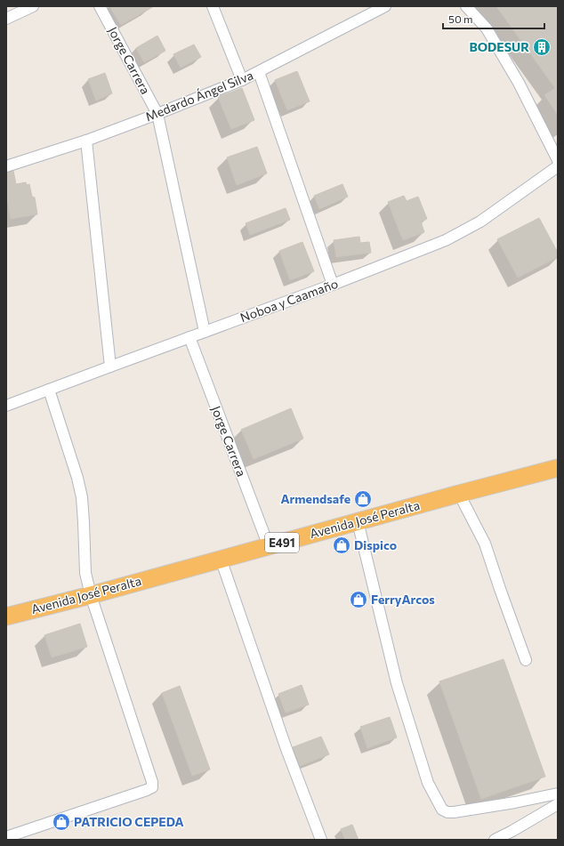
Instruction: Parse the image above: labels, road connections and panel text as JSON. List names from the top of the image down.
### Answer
{
  "streets": {
    "highway": ["Avenida José Peralta", "E491"],
    "street": ["Jorge Carrera", "Medardo Ángel Silva", "Noboa y Caamaño"]
  },
  "crossings": [
    ["Jorge Carrera", "Medardo Ángel Silva"],
    ["Jorge Carrera", "Noboa y Caamaño"],
    ["Jorge Carrera", "Avenida José Peralta"]
  ],
  "places": {
    "building": ["BODESUR"],
    "shop": [
      "Armendsafe",
      "Dispico",
      "FerryArcos",
      "PATRICIO CEPEDA"
    ]
  },
  "scale_bar": "50 m"
}
